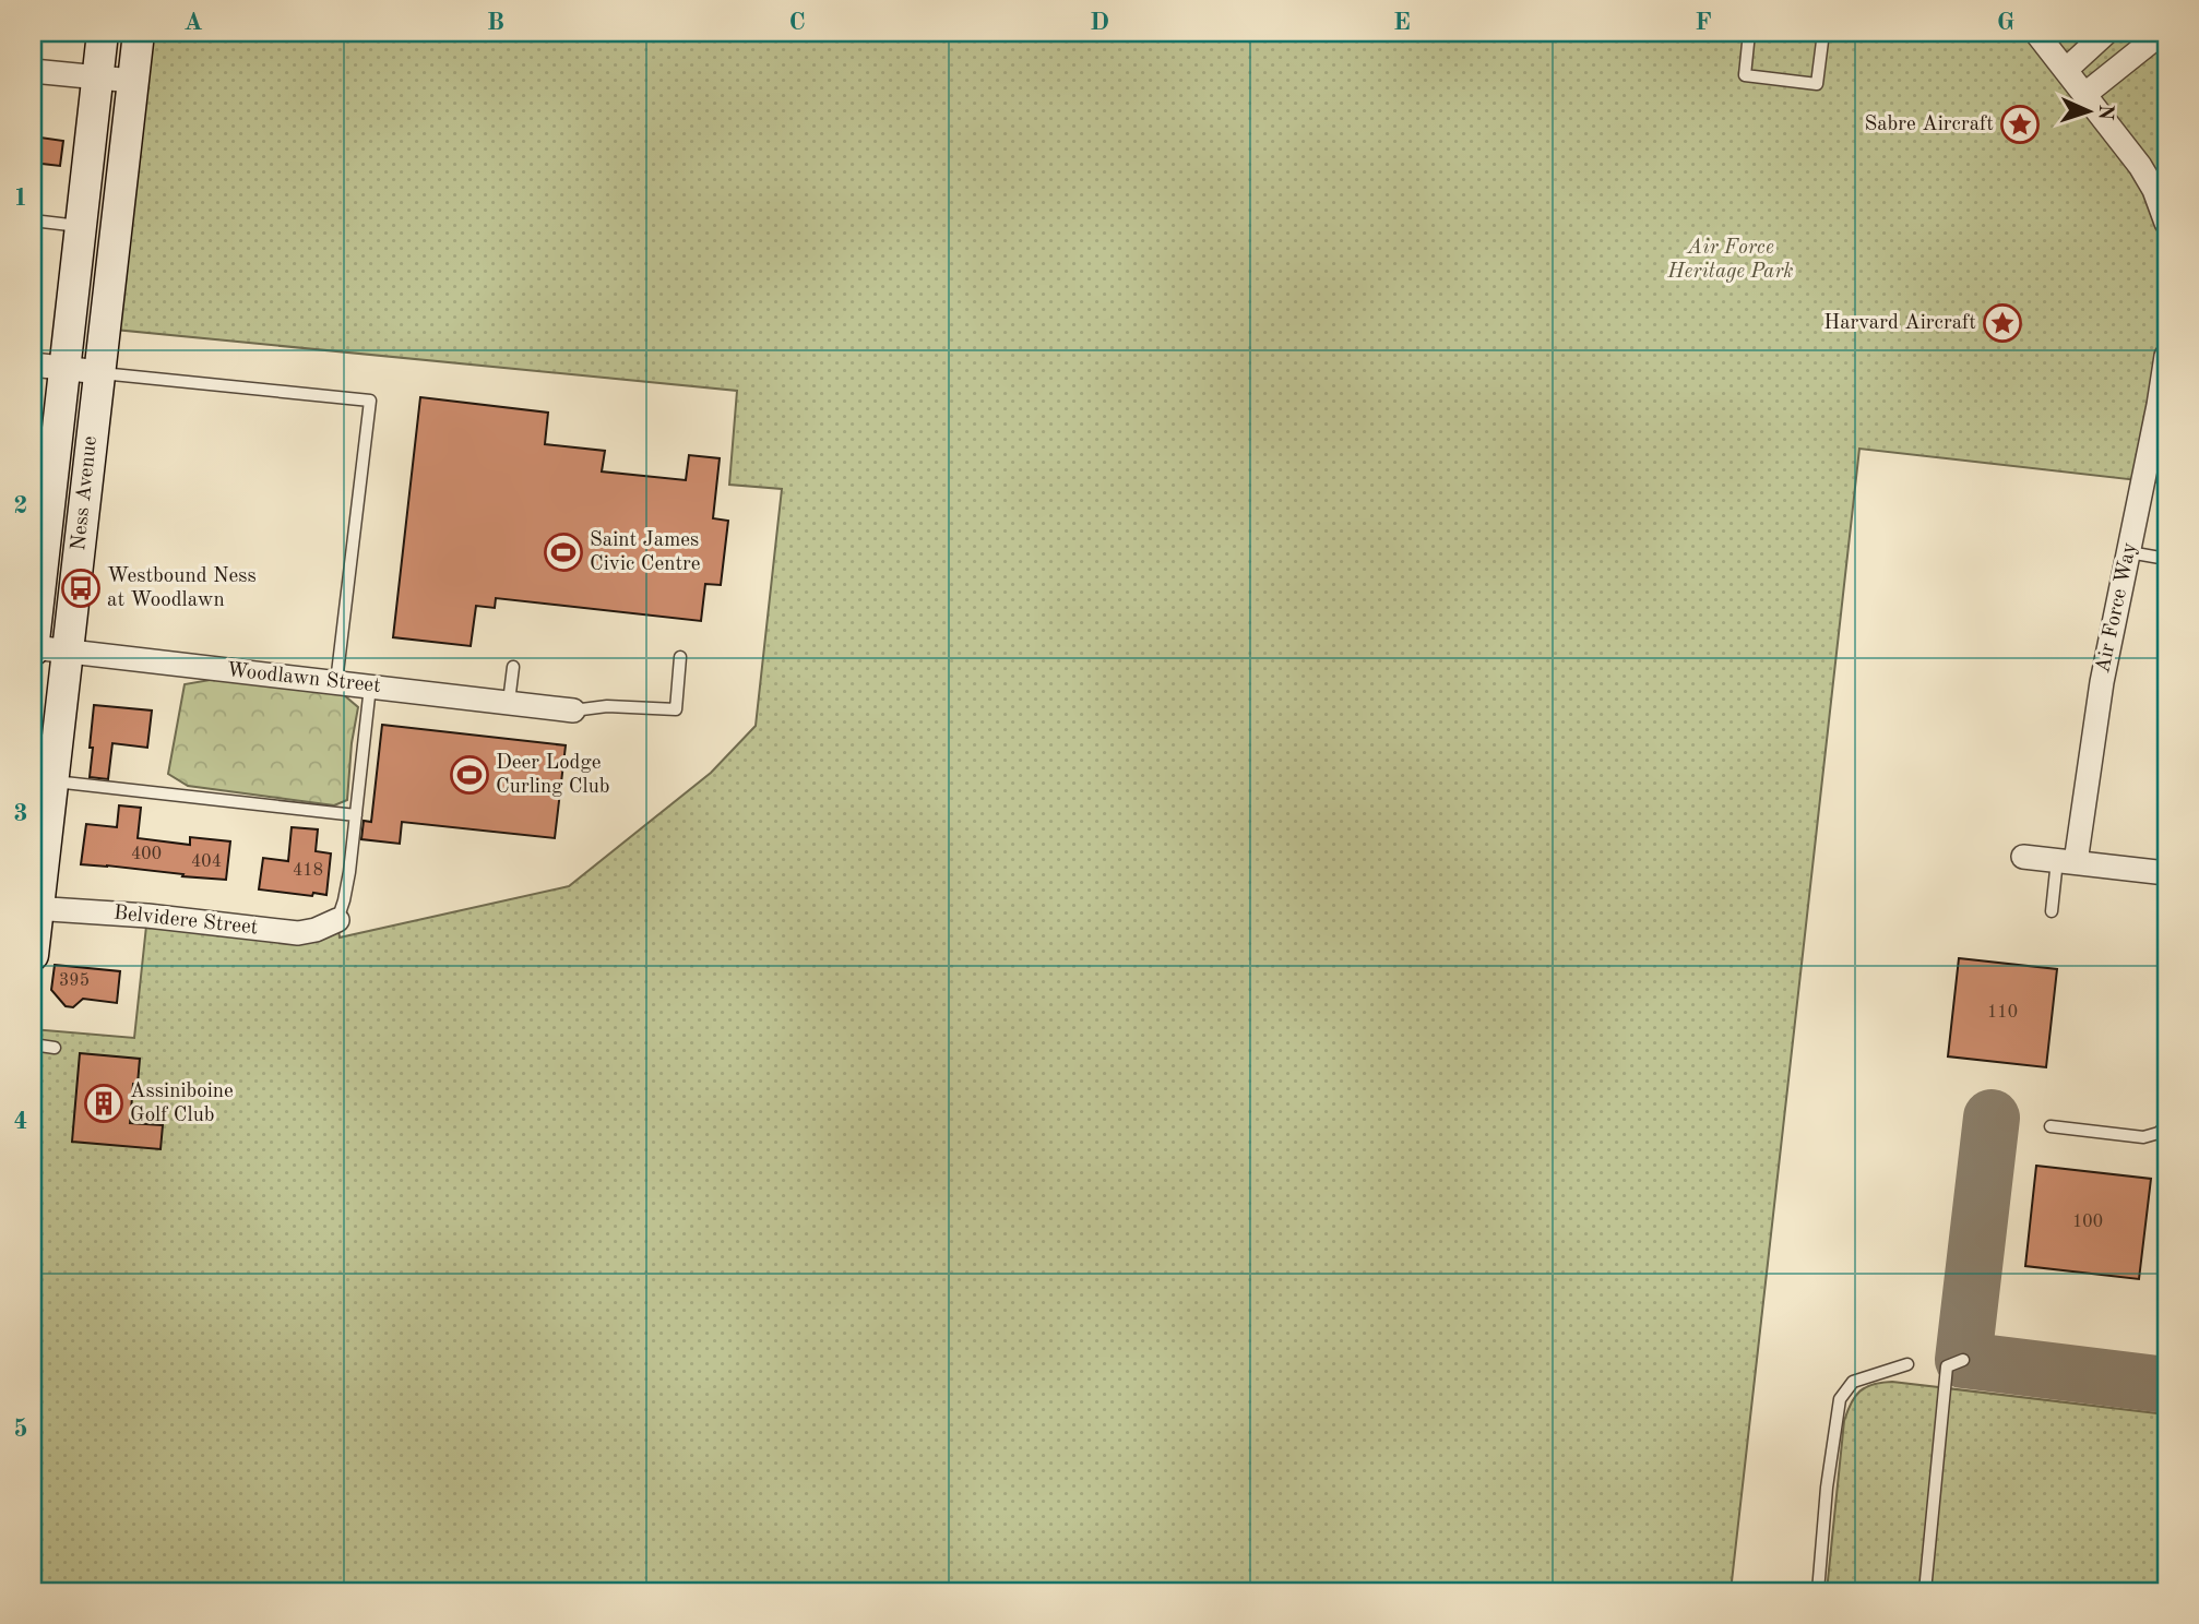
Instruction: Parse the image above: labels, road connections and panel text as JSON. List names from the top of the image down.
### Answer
{
  "streets": {
    "main road": ["Ness Avenue"],
    "street": ["Air Force Way", "Woodlawn Street", "Belvidere Street"]
  },
  "crossings": [
    ["Ness Avenue", "Woodlawn Street"],
    ["Ness Avenue", "Belvidere Street"]
  ],
  "parks": ["Air Force Heritage Park"],
  "places": {
    "place": ["Sabre Aircraft", "Harvard Aircraft"],
    "sports": ["Saint James Civic Centre", "Deer Lodge Curling Club"],
    "bus stop": ["Westbound Ness at Woodlawn"],
    "building": ["Assiniboine Golf Club"]
  },
  "house_numbers": [
    "400",
    "404",
    "418",
    "395",
    "110",
    "100"
  ],
  "north": "right",
  "grid": {
    "columns": [
      "A",
      "B",
      "C",
      "D",
      "E",
      "F",
      "G"
    ],
    "rows": [
      "1",
      "2",
      "3",
      "4",
      "5"
    ]
  }
}
